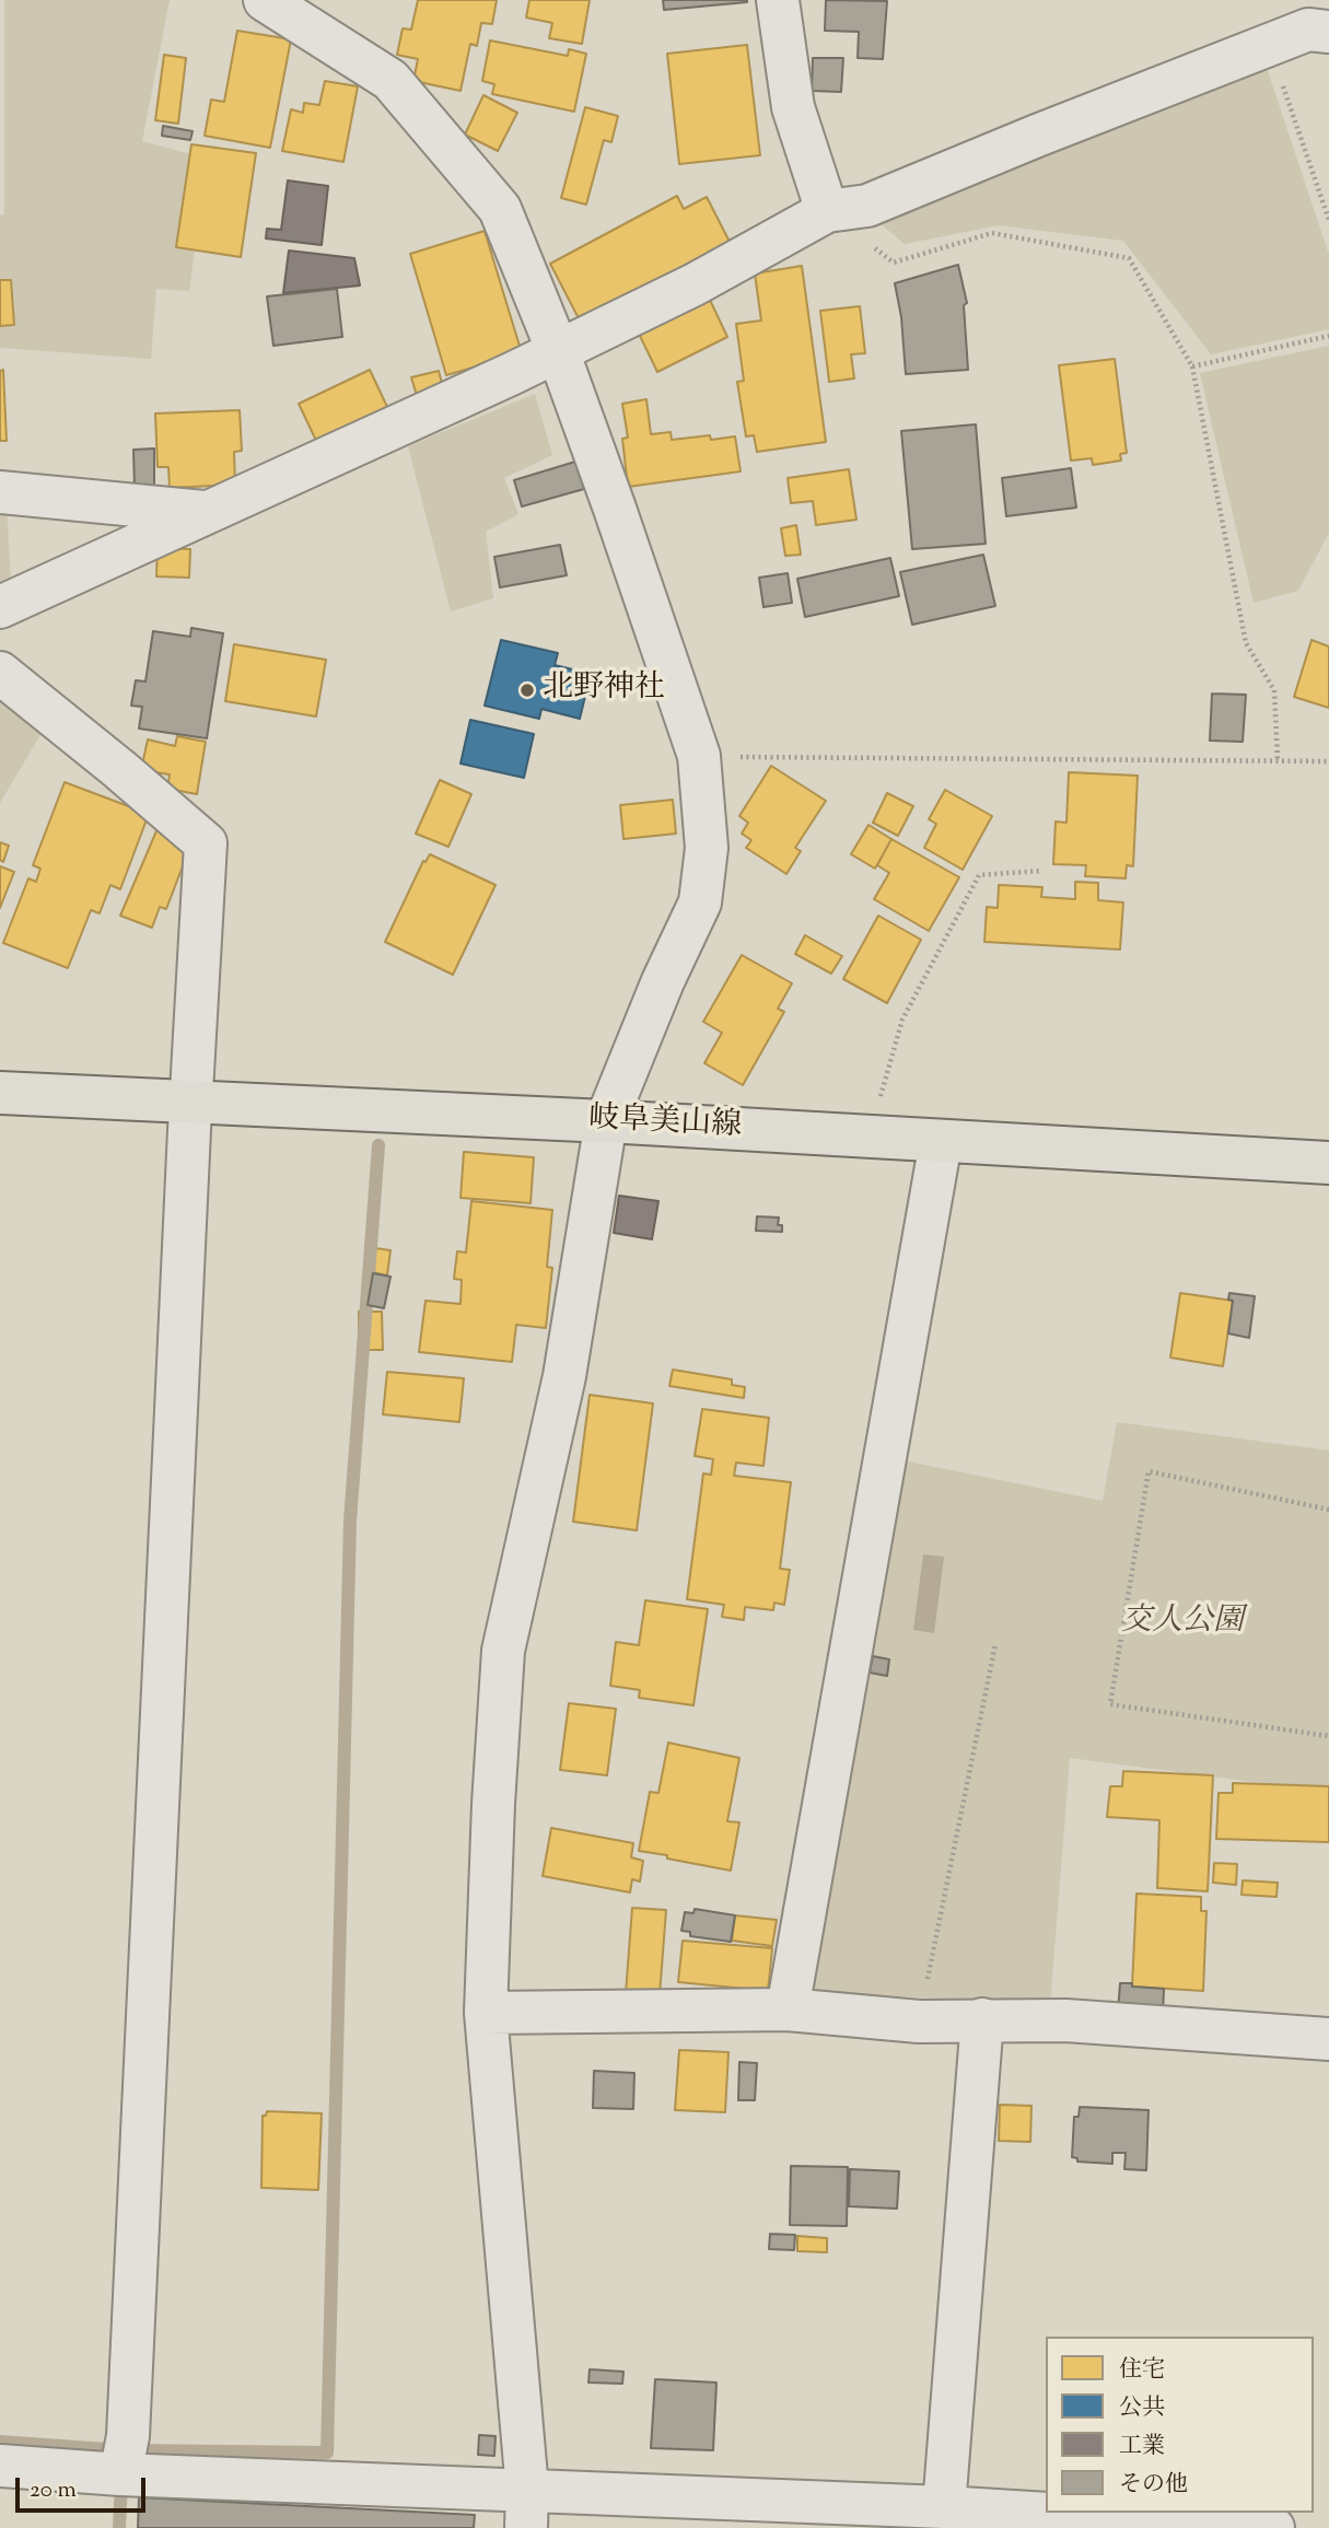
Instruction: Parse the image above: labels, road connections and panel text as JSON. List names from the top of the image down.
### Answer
{
  "streets": {
    "main road": ["岐阜美山線"]
  },
  "parks": ["交人公園"],
  "places": ["北野神社"],
  "legend": [
    "住宅",
    "公共",
    "工業",
    "その他"
  ],
  "scale_bar": "20 m"
}
